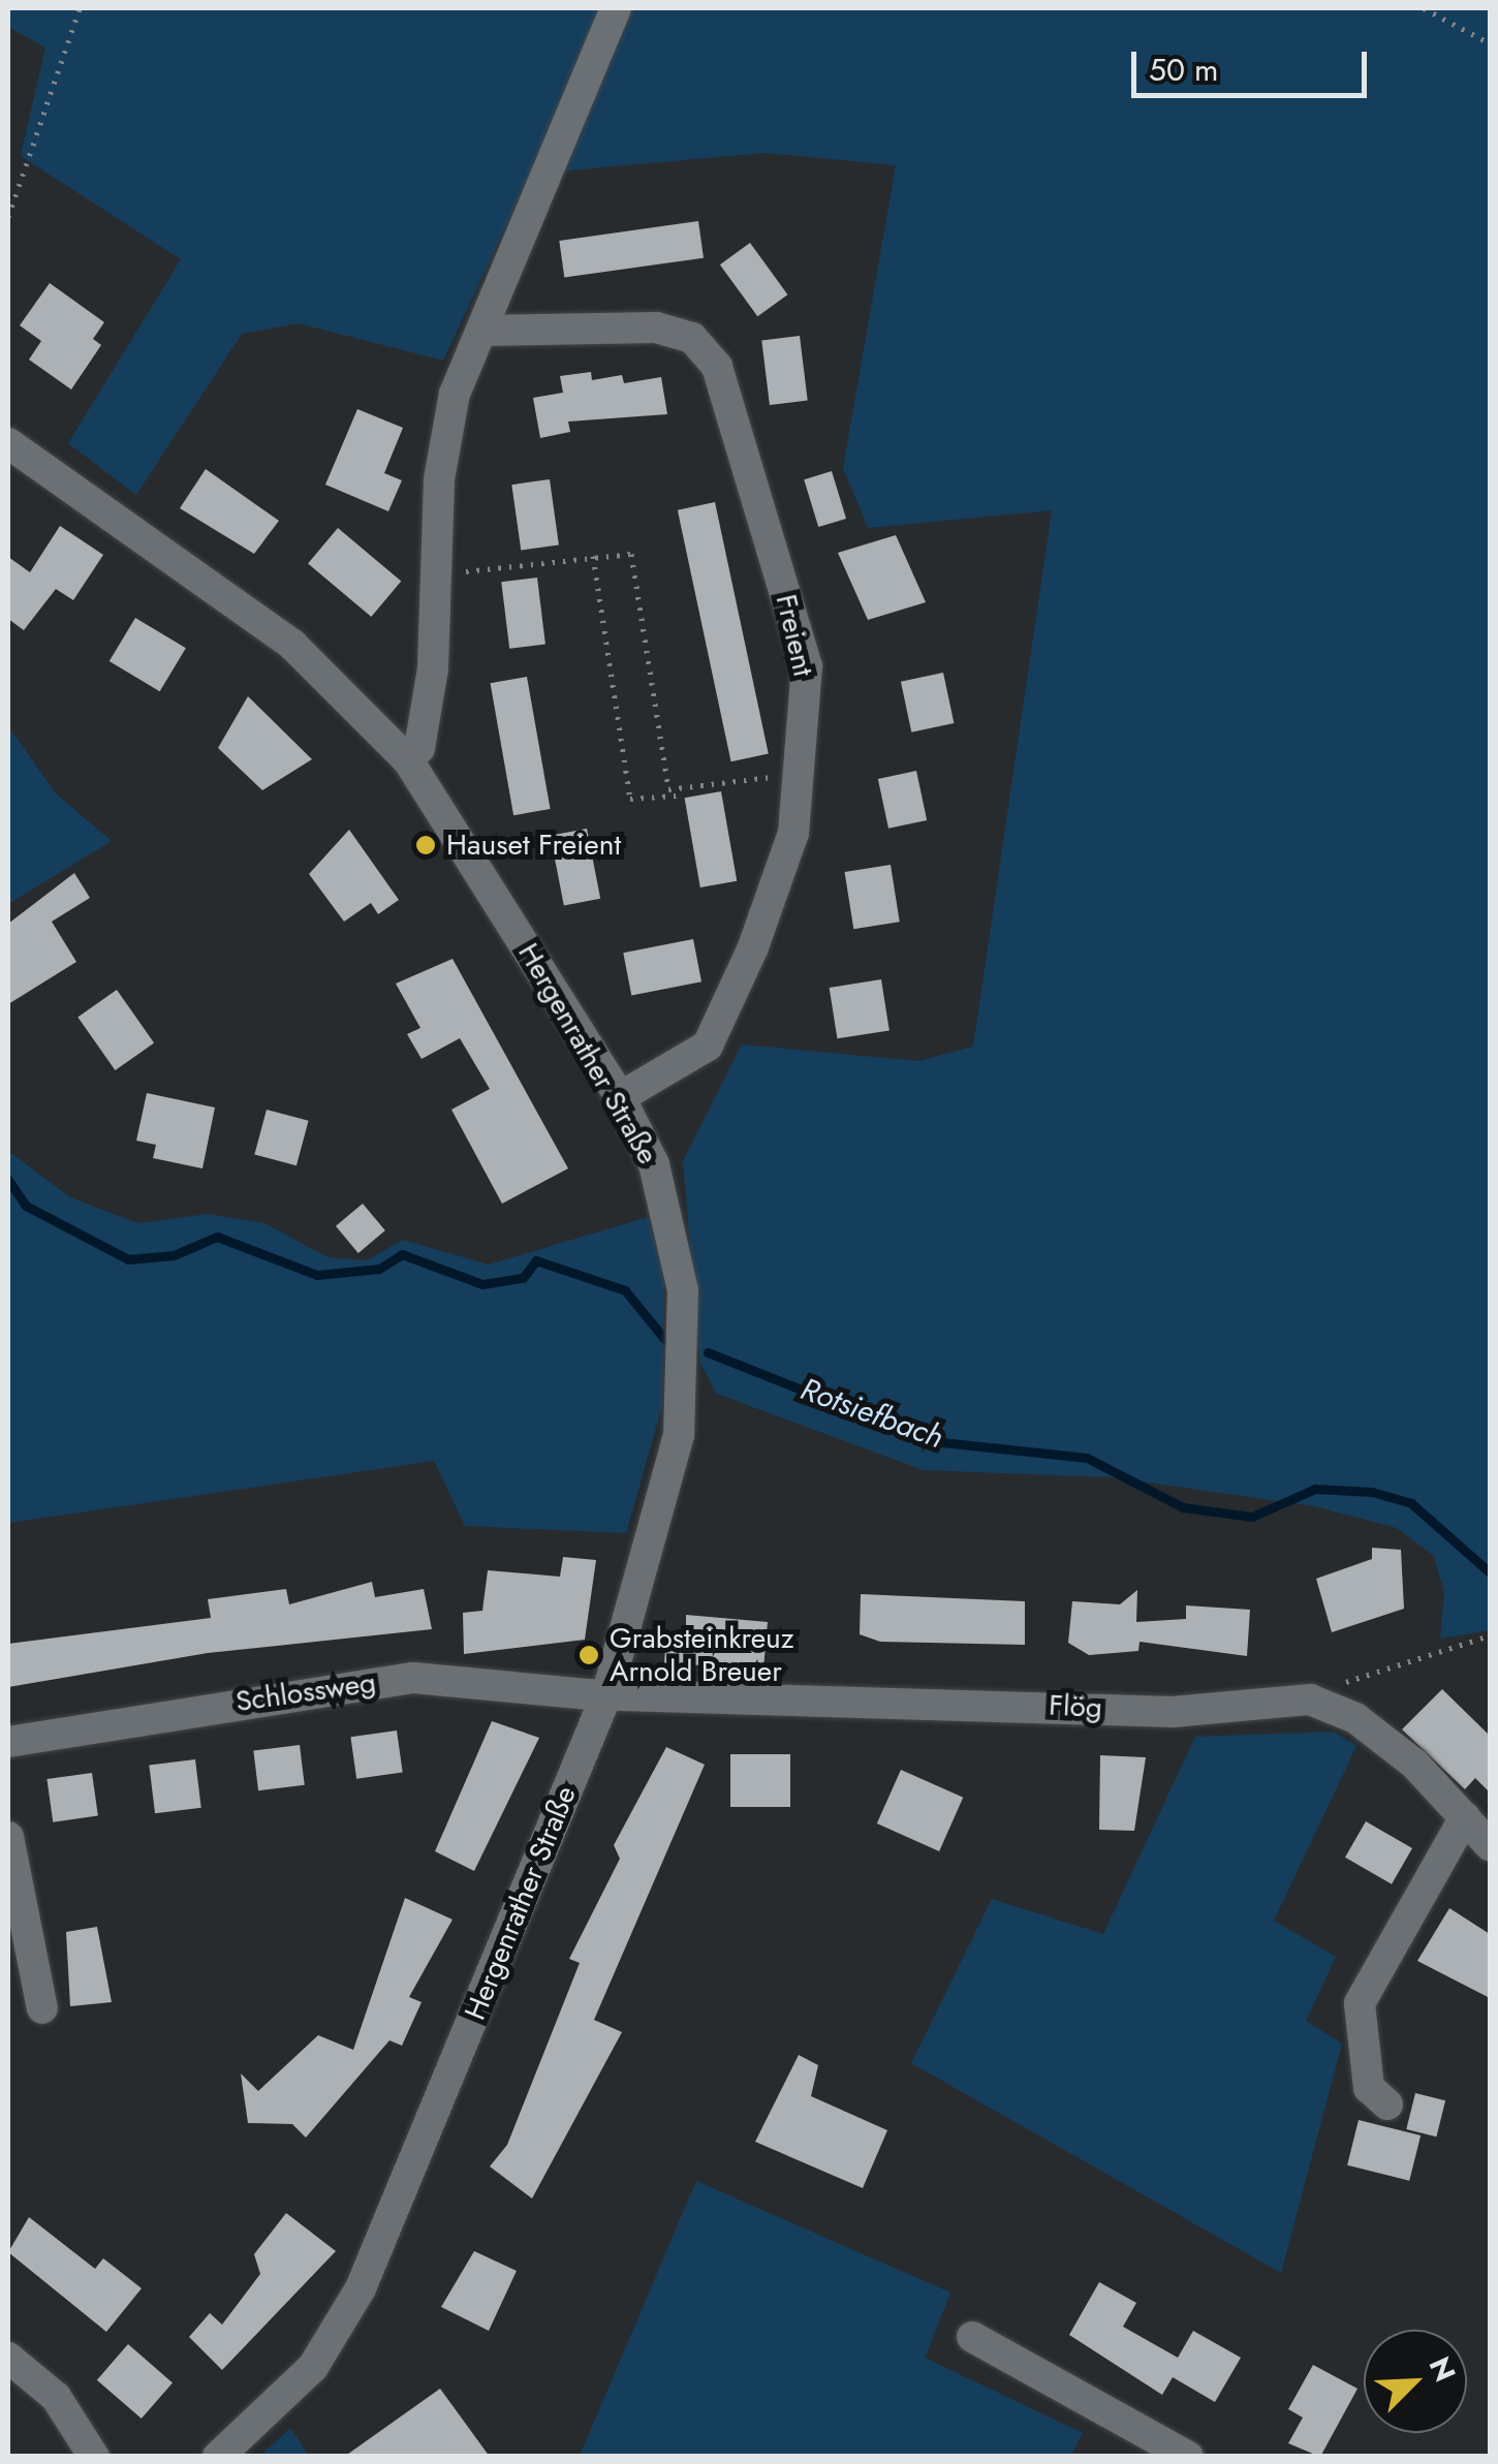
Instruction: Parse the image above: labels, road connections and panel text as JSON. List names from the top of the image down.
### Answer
{
  "streets": {
    "street": [
      "Freient",
      "Hergenrather Straße",
      "Schlossweg",
      "Flög"
    ]
  },
  "crossings": [
    ["Freient", "Hergenrather Straße"],
    ["Hergenrather Straße", "Schlossweg"],
    ["Hergenrather Straße", "Flög"],
    ["Schlossweg", "Flög"]
  ],
  "water": ["Rotsiefbach"],
  "places": ["Hauset Freient", "Grabsteinkreuz Arnold Breuer"],
  "scale_bar": "50 m",
  "north": "top right"
}
